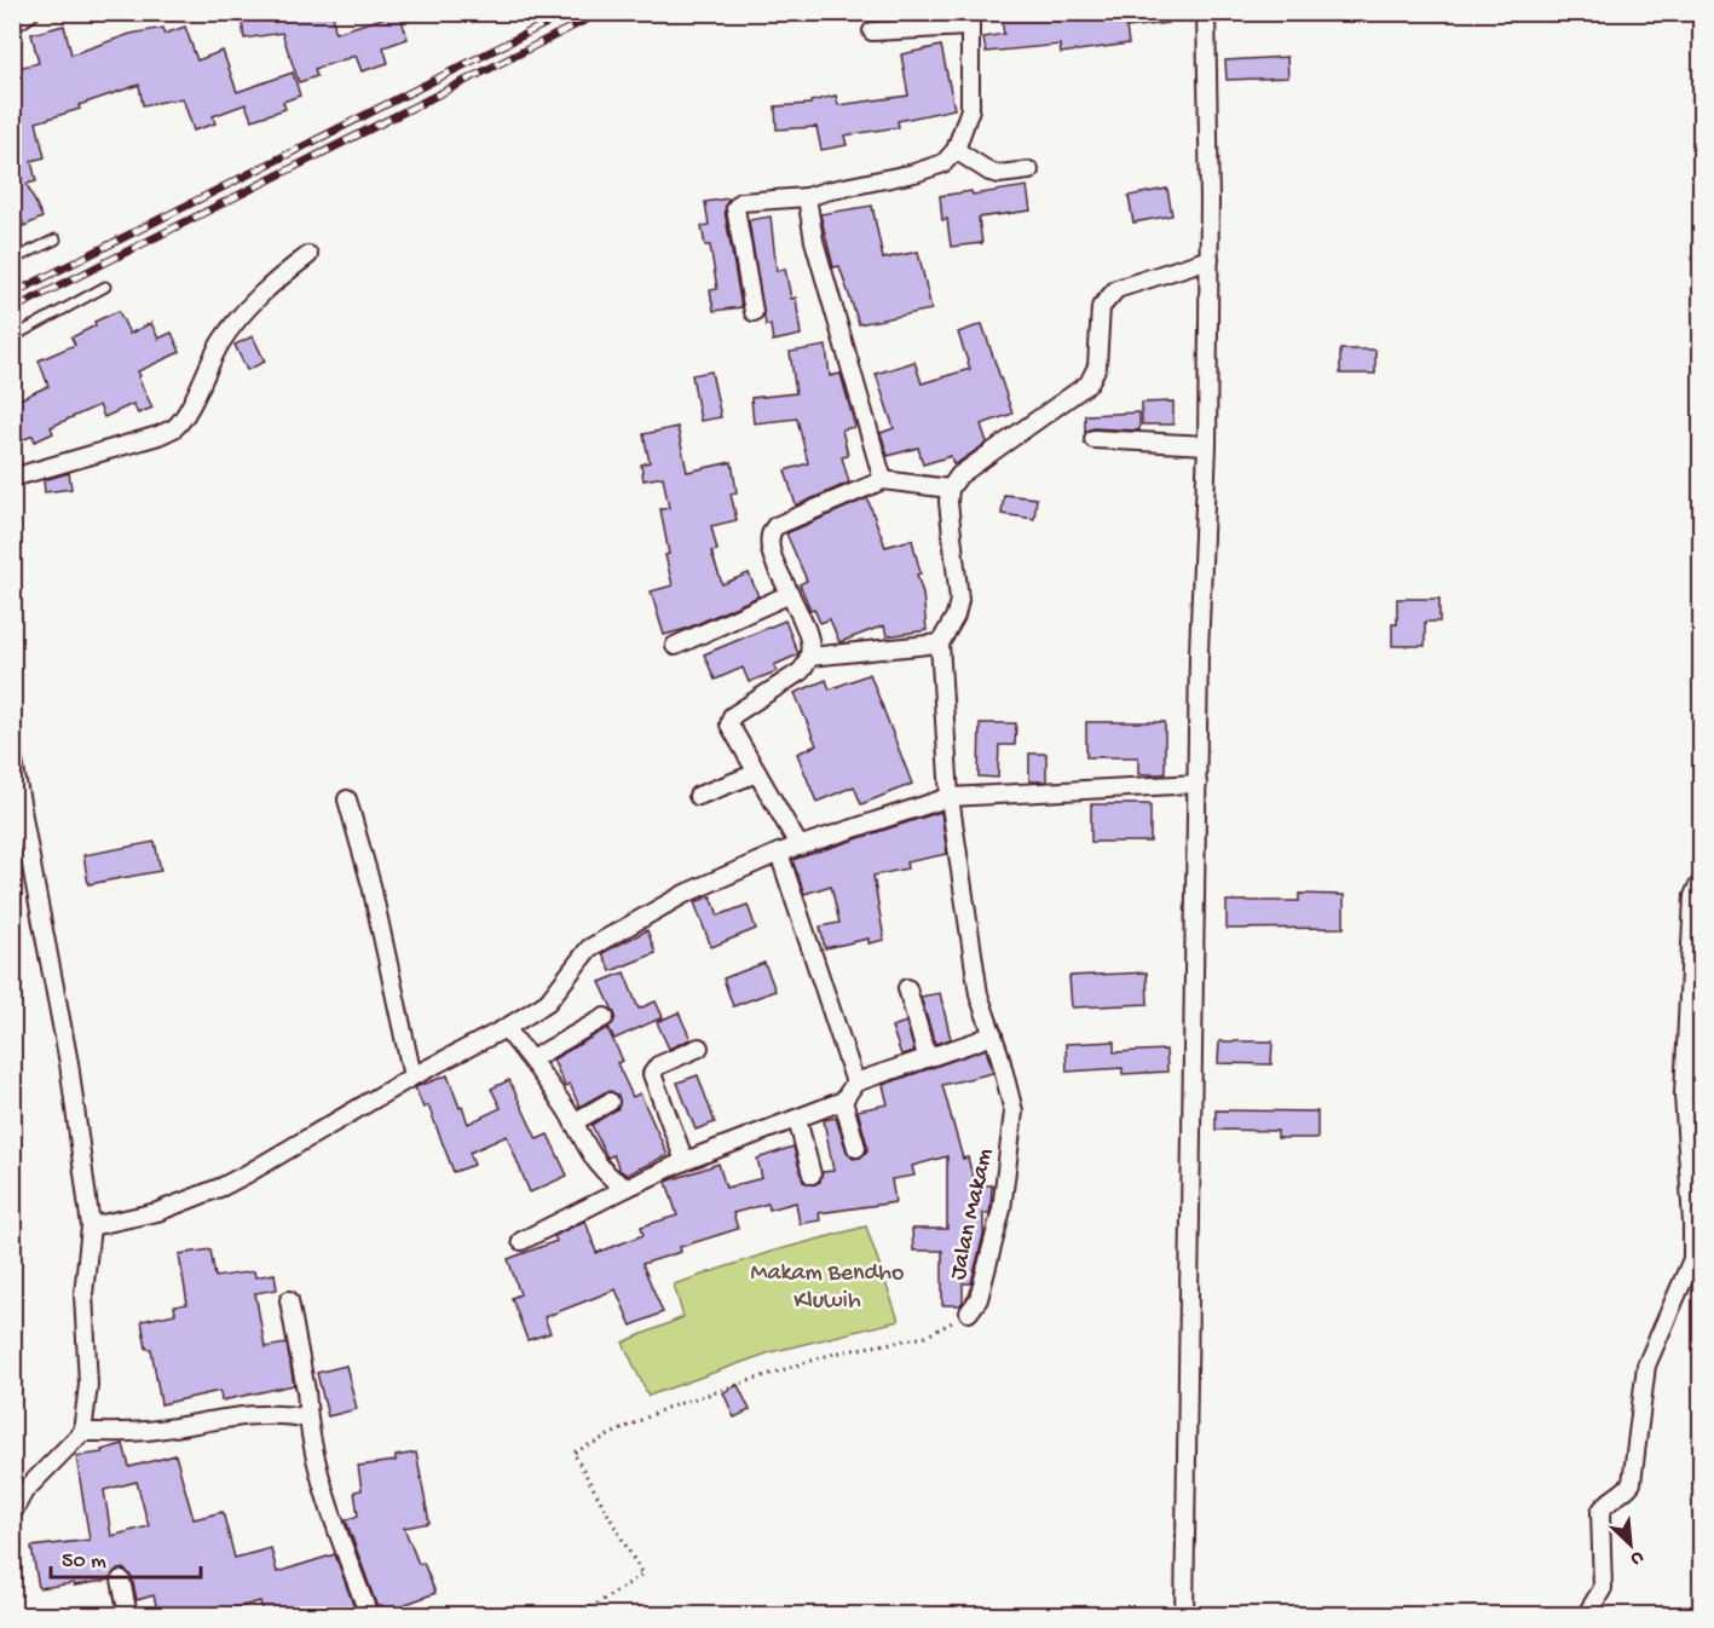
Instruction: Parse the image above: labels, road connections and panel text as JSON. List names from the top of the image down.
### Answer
{
  "streets": {
    "street": ["Jalan Makam"]
  },
  "parks": ["Makam Bendho Kluwih"],
  "scale_bar": "50 m",
  "north": "bottom right"
}
